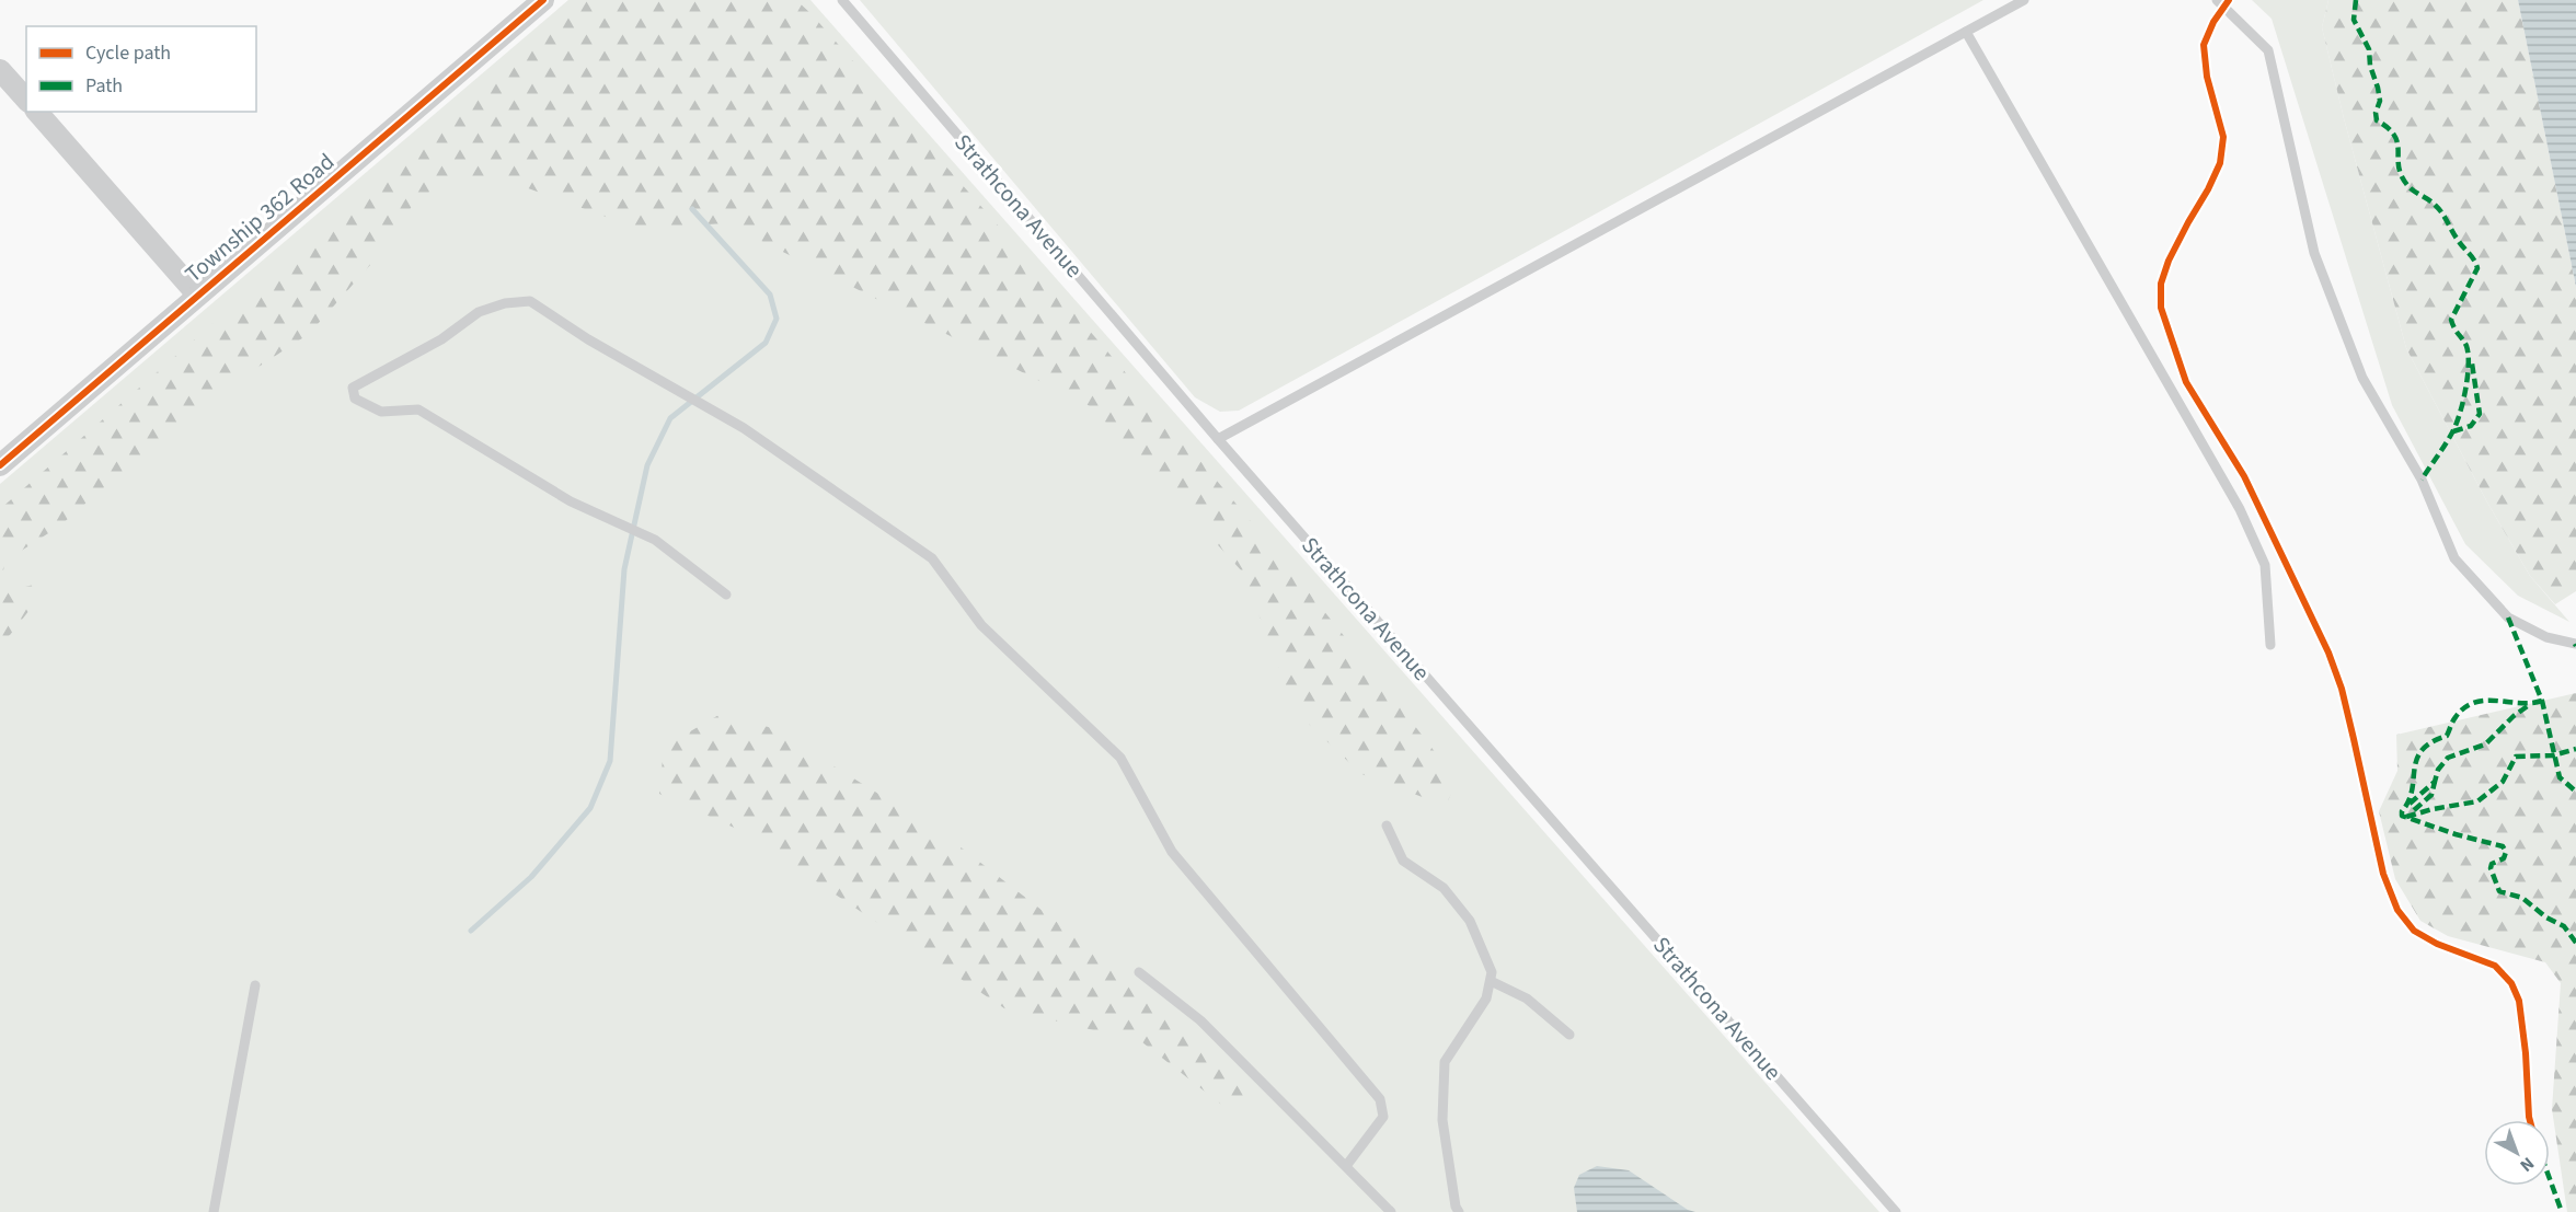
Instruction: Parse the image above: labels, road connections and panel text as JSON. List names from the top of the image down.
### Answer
{
  "streets": {
    "street": ["Township 362 Road"],
    "lane": ["Strathcona Avenue"]
  },
  "legend": ["Cycle path", "Path"],
  "north": "bottom right"
}
